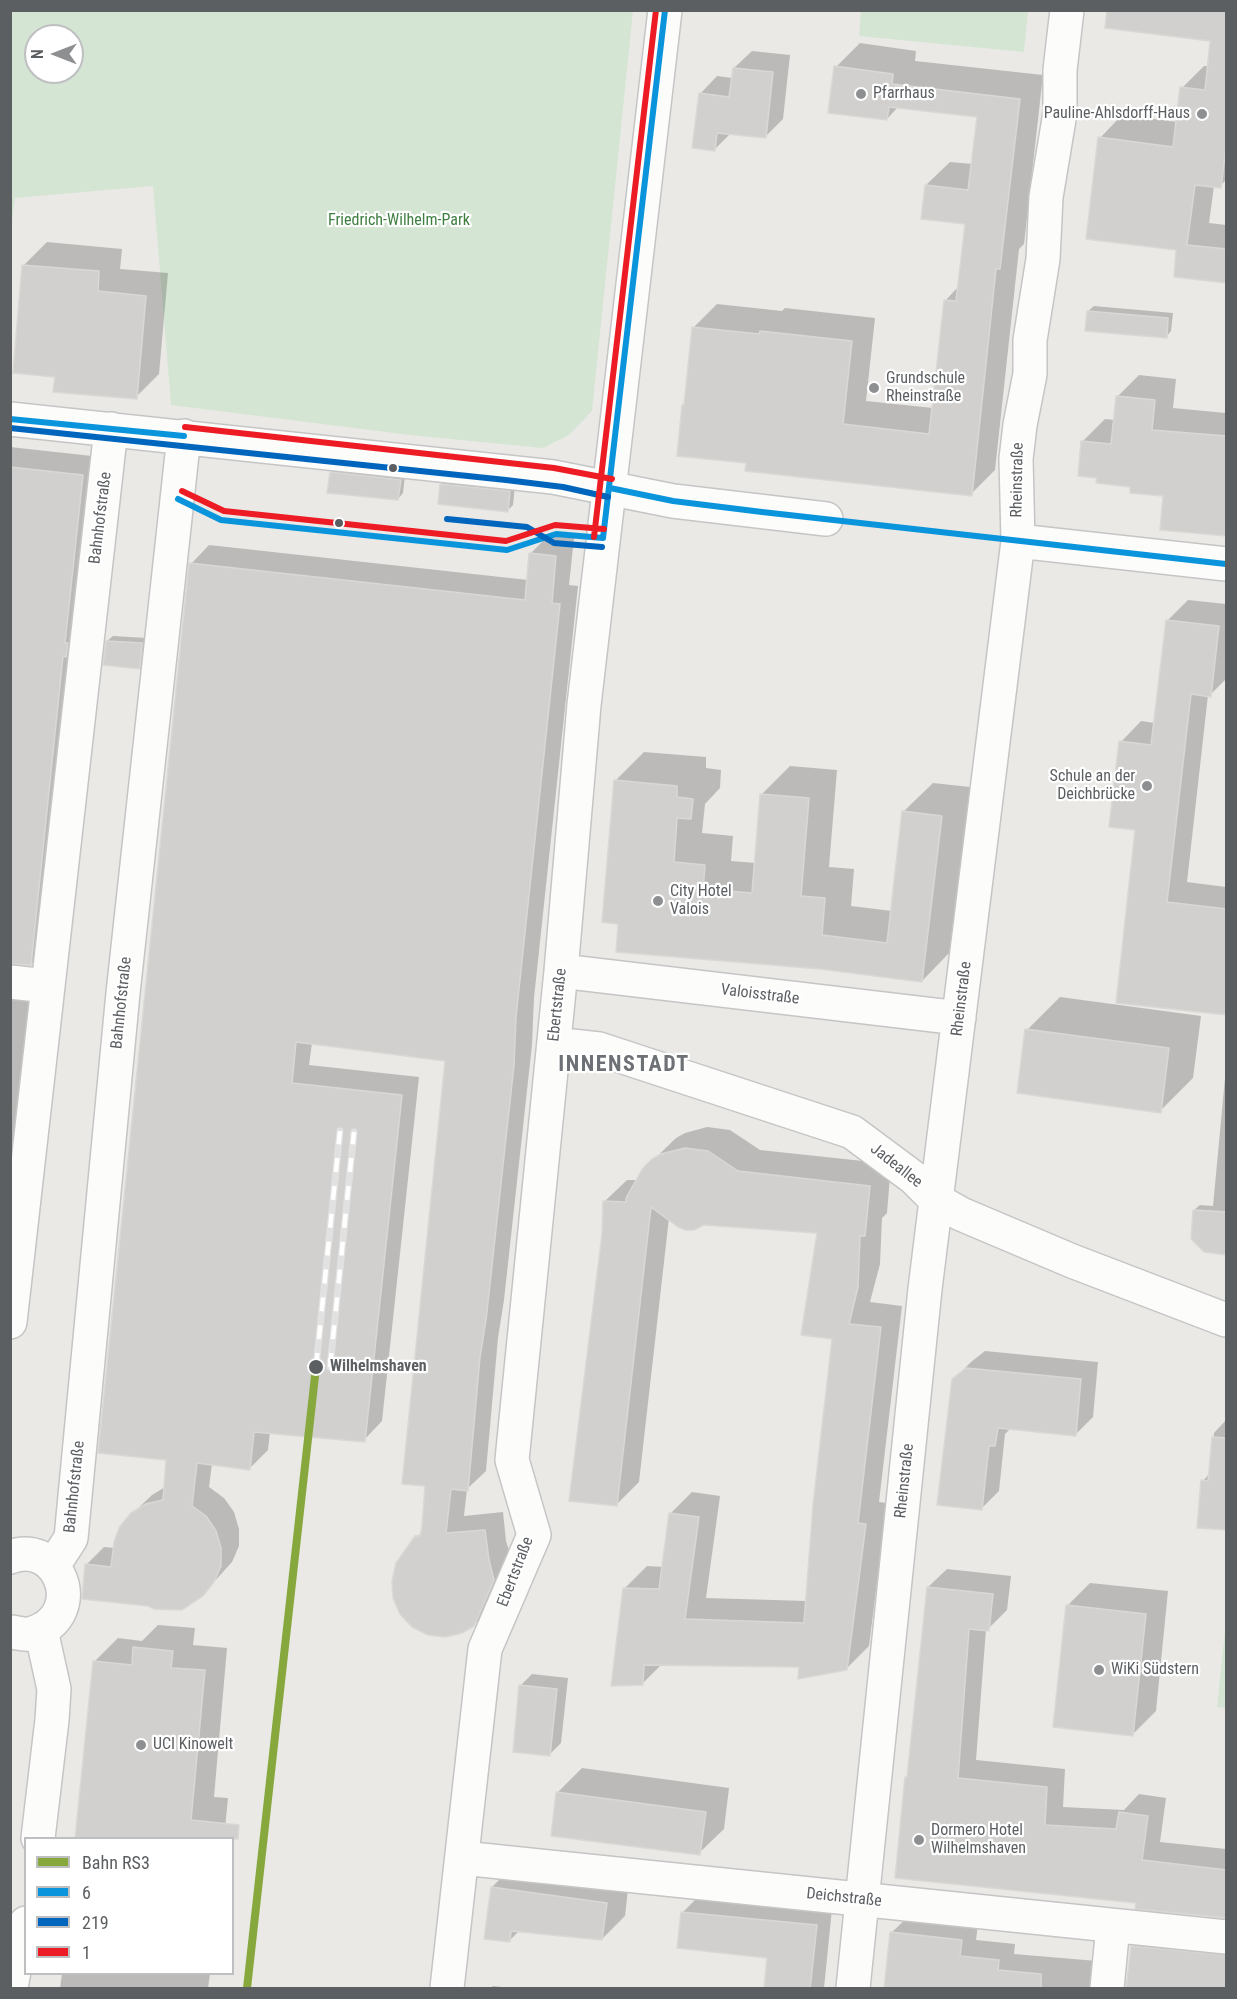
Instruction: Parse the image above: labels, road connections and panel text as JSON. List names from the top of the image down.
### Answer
{
  "streets": {
    "street": [
      "Rheinstraße",
      "Bahnhofstraße",
      "Valoisstraße",
      "Ebertstraße",
      "Jadeallee",
      "Deichstraße"
    ]
  },
  "crossings": [
    ["Rheinstraße", "Valoisstraße"],
    ["Rheinstraße", "Jadeallee"],
    ["Rheinstraße", "Deichstraße"],
    ["Valoisstraße", "Ebertstraße"],
    ["Ebertstraße", "Jadeallee"],
    ["Ebertstraße", "Deichstraße"]
  ],
  "districts": ["INNENSTADT"],
  "parks": ["Friedrich-Wilhelm-Park"],
  "places": [
    "Pfarrhaus",
    "Pauline-Ahlsdorff-Haus",
    "Grundschule Rheinstraße",
    "Schule an der Deichbrücke",
    "City Hotel Valois",
    "Wilhelmshaven",
    "WiKi Südstern",
    "UCI Kinowelt",
    "Dormero Hotel Wilhelmshaven"
  ],
  "lines": [
    "transit line 6",
    "transit line 1",
    "transit line 219",
    "rail line RS3"
  ],
  "legend": [
    "Bahn RS3",
    "6",
    "219",
    "1"
  ],
  "north": "left"
}
